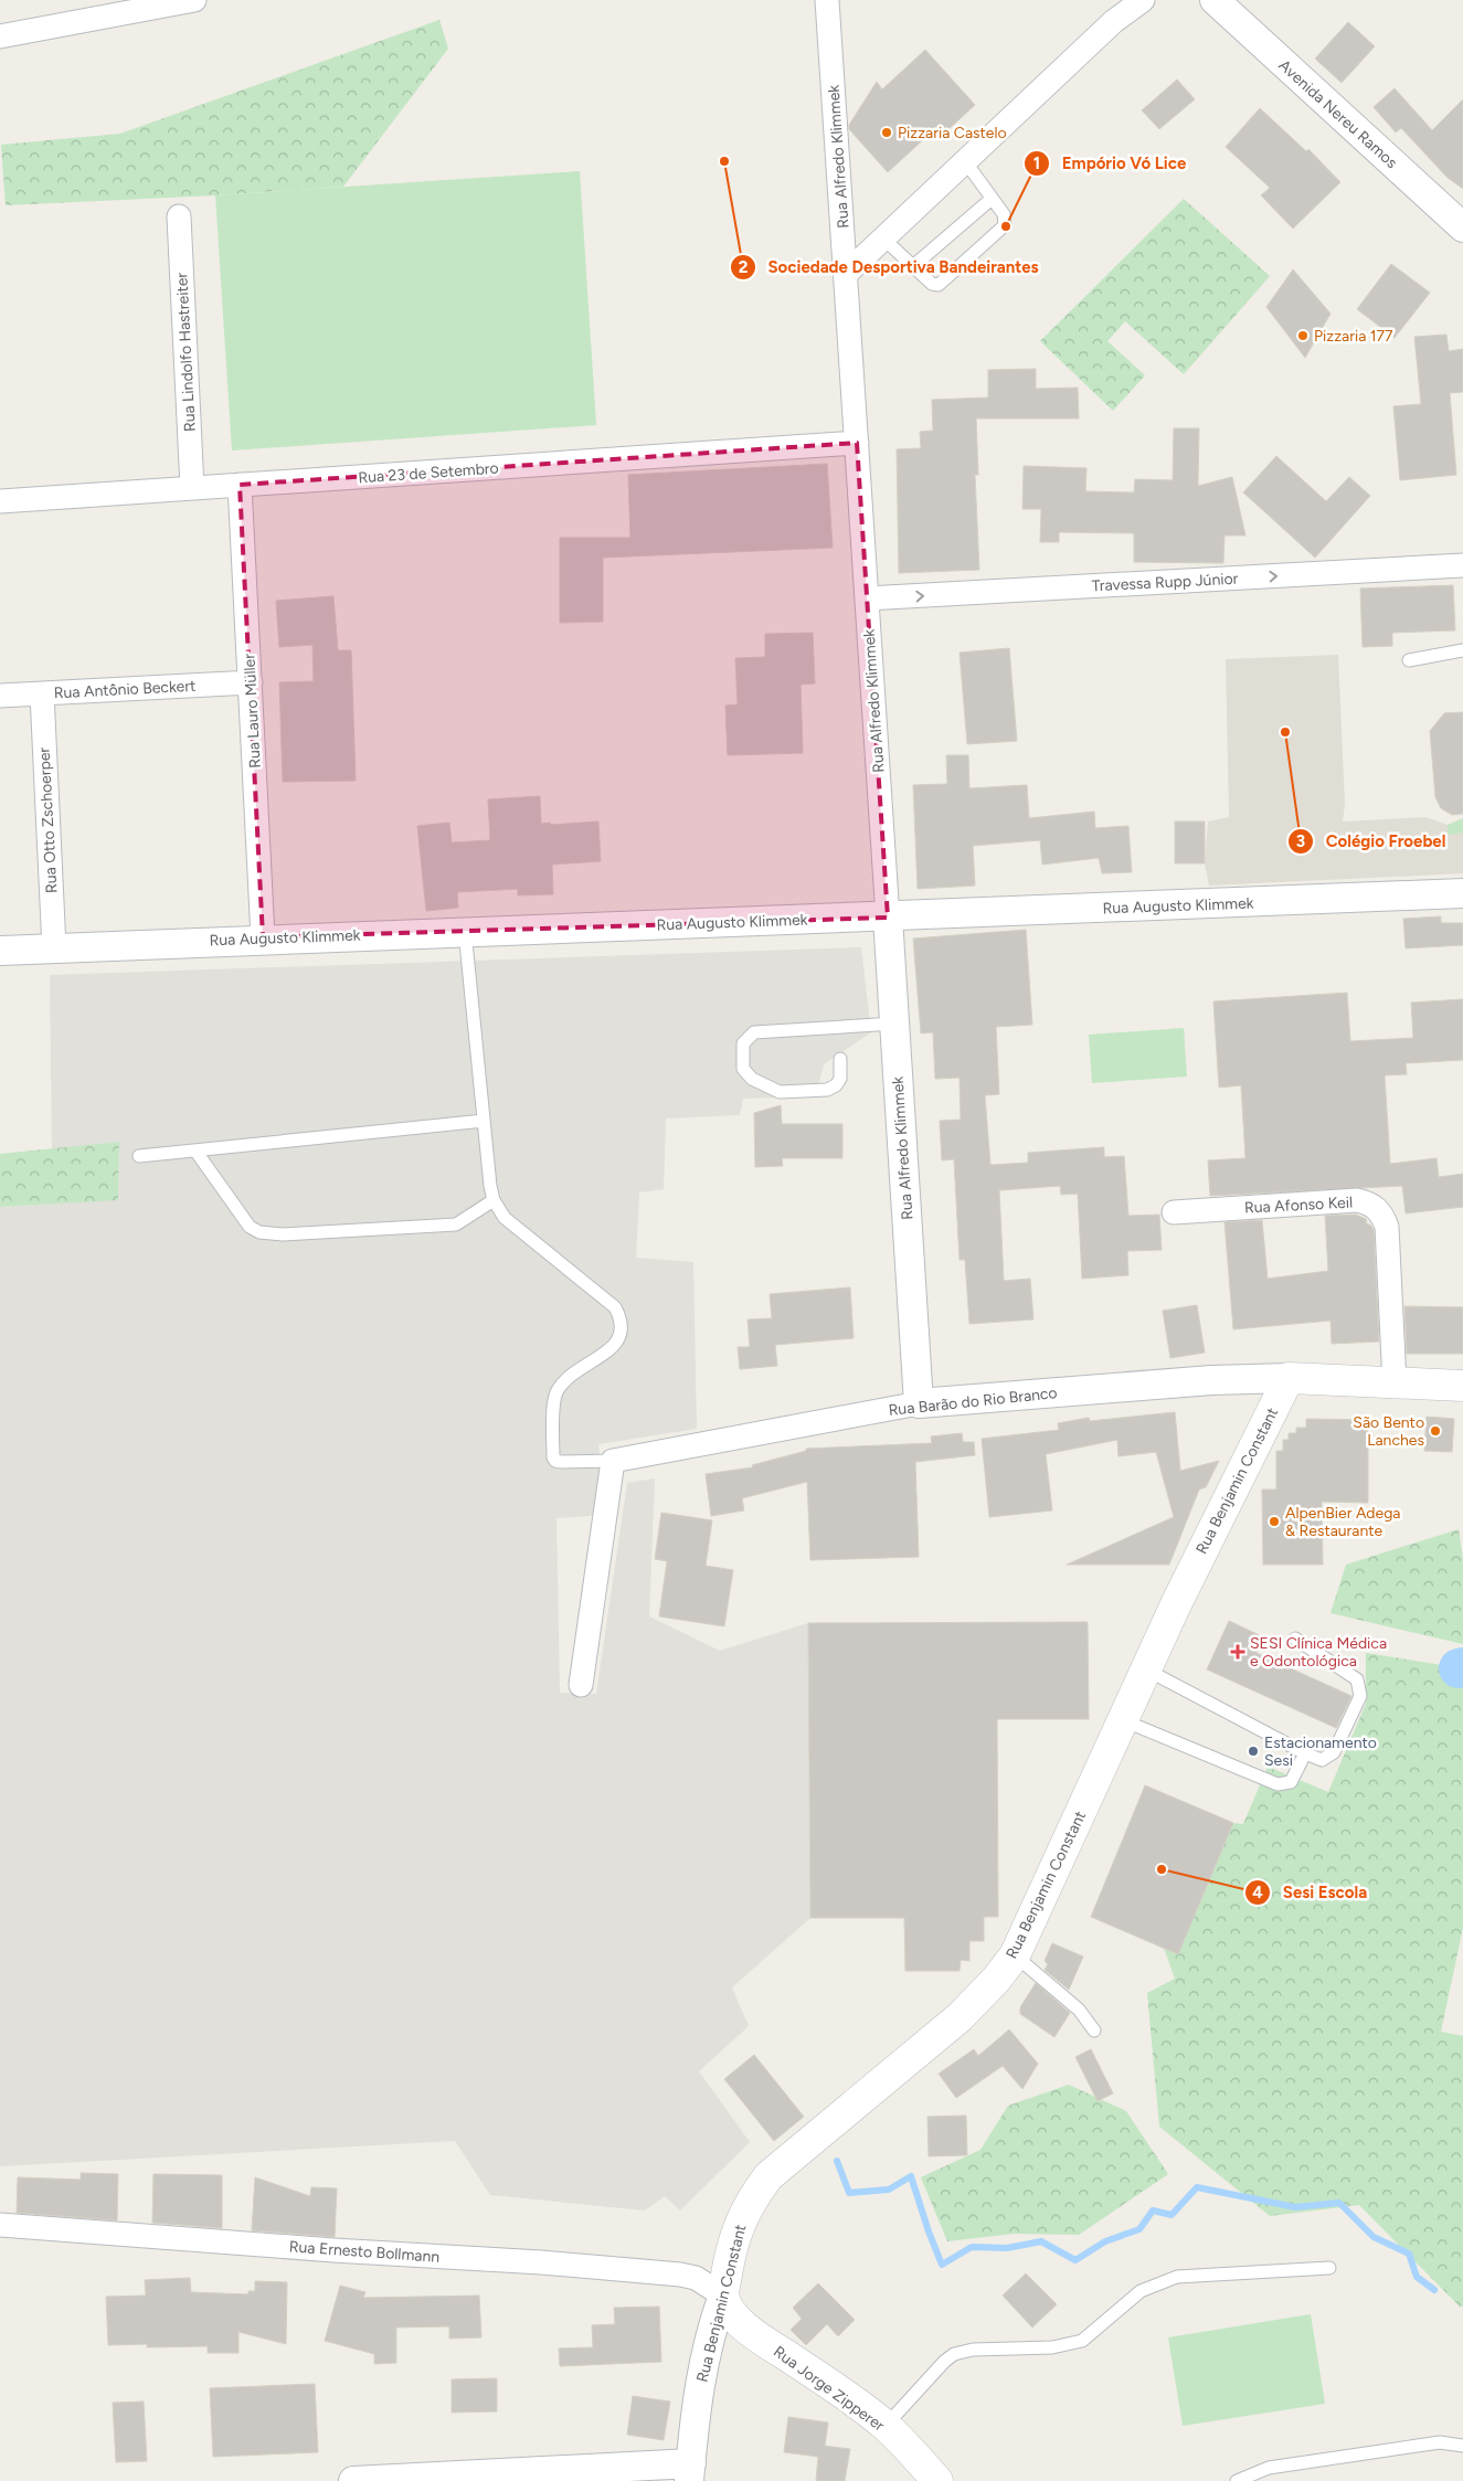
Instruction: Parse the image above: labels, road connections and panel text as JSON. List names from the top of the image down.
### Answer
{
  "streets": {
    "main road": ["Rua Barão do Rio Branco", "Rua Benjamin Constant", "Rua Jorge Zipperer"],
    "street": [
      "Avenida Nereu Ramos",
      "Rua Alfredo Klimmek",
      "Rua Lindolfo Hastreiter",
      "Rua 23 de Setembro",
      "Travessa Rupp Júnior",
      "Rua Antônio Beckert",
      "Rua Lauro Müller",
      "Rua Otto Zschoerper",
      "Rua Augusto Klimmek",
      "Rua Afonso Keil",
      "Rua Ernesto Bollmann"
    ]
  },
  "crossings": [
    ["Rua Alfredo Klimmek", "Rua 23 de Setembro"],
    ["Rua Alfredo Klimmek", "Travessa Rupp Júnior"],
    ["Rua Alfredo Klimmek", "Rua Augusto Klimmek"],
    ["Rua Alfredo Klimmek", "Rua Barão do Rio Branco"],
    ["Rua Lindolfo Hastreiter", "Rua 23 de Setembro"],
    ["Rua 23 de Setembro", "Rua Lauro Müller"],
    ["Rua Antônio Beckert", "Rua Lauro Müller"],
    ["Rua Antônio Beckert", "Rua Otto Zschoerper"],
    ["Rua Lauro Müller", "Rua Augusto Klimmek"],
    ["Rua Otto Zschoerper", "Rua Augusto Klimmek"],
    ["Rua Afonso Keil", "Rua Barão do Rio Branco"],
    ["Rua Barão do Rio Branco", "Rua Benjamin Constant"],
    ["Rua Benjamin Constant", "Rua Ernesto Bollmann"],
    ["Rua Benjamin Constant", "Rua Jorge Zipperer"],
    ["Rua Ernesto Bollmann", "Rua Jorge Zipperer"]
  ],
  "one_way": ["Travessa Rupp Júnior"],
  "places": {
    "other": [
      "Pizzaria Castelo",
      "Sociedade Desportiva Bandeirantes",
      "Empório Vó Lice",
      "Pizzaria 177",
      "Colégio Froebel",
      "São Bento Lanches",
      "AlpenBier Adega & Restaurante",
      "Estacionamento Sesi",
      "Sesi Escola"
    ],
    "health": ["SESI Clínica Médica e Odontológica"]
  }
}
